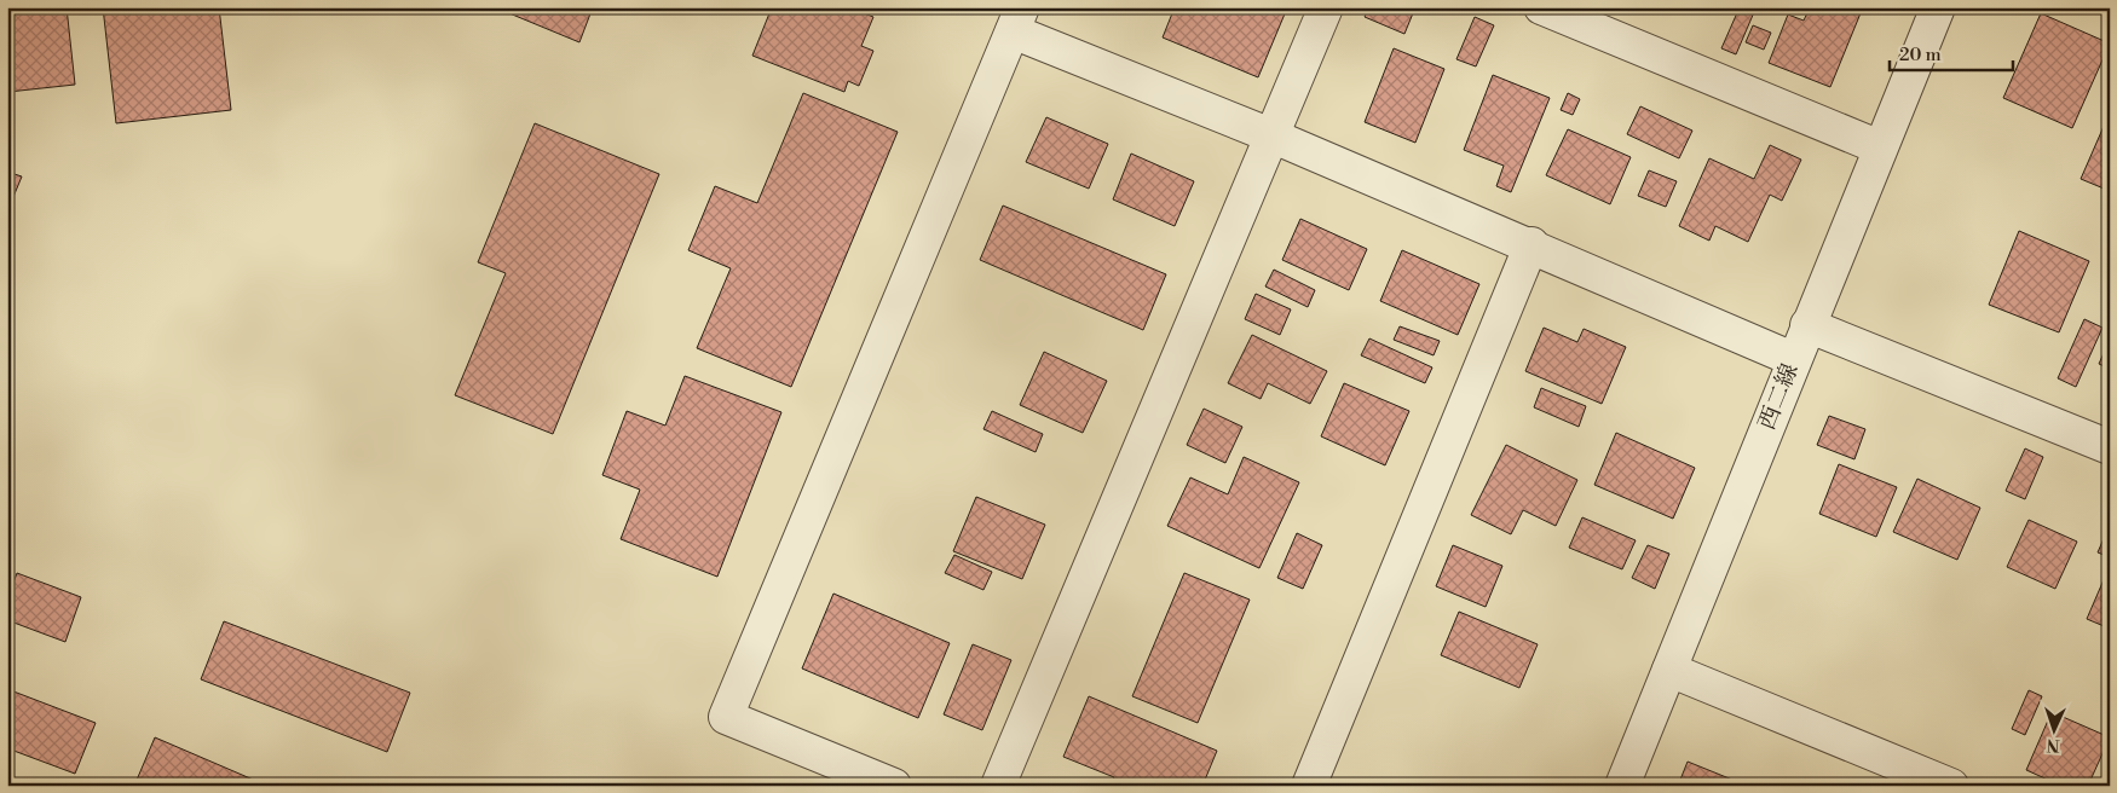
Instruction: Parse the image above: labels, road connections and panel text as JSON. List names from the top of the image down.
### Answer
{
  "streets": {
    "street": ["西二線"]
  },
  "scale_bar": "20 m",
  "north": "bottom"
}
